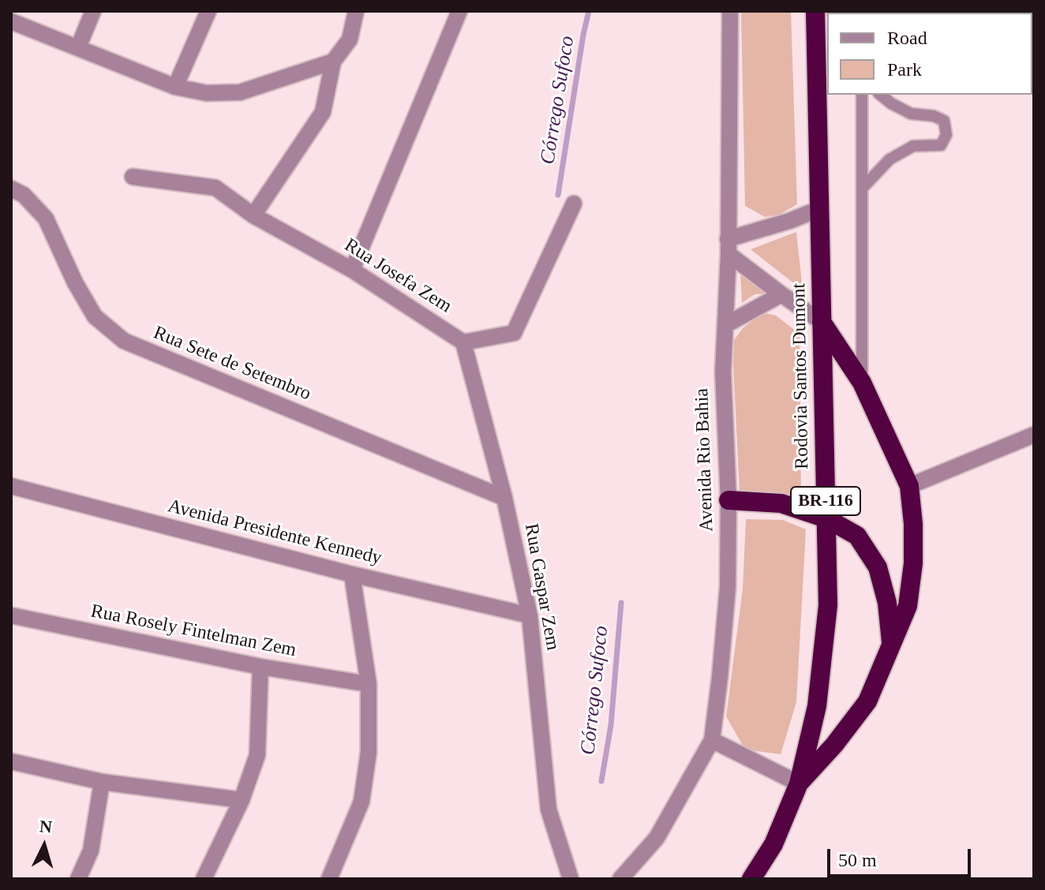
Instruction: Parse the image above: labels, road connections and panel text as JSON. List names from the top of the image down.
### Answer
{
  "streets": {
    "highway": ["Rodovia Santos Dumont", "BR-116"],
    "street": [
      "Rua Josefa Zem",
      "Rua Sete de Setembro",
      "Avenida Rio Bahia",
      "Avenida Presidente Kennedy",
      "Rua Gaspar Zem",
      "Rua Rosely Fintelman Zem"
    ]
  },
  "crossings": [
    ["Rua Josefa Zem", "Rua Gaspar Zem"],
    ["Rua Sete de Setembro", "Rua Gaspar Zem"],
    ["Avenida Presidente Kennedy", "Rua Gaspar Zem"]
  ],
  "water": ["Córrego Sufoco"],
  "legend": ["Road", "Park"],
  "scale_bar": "50 m",
  "north": "top"
}
